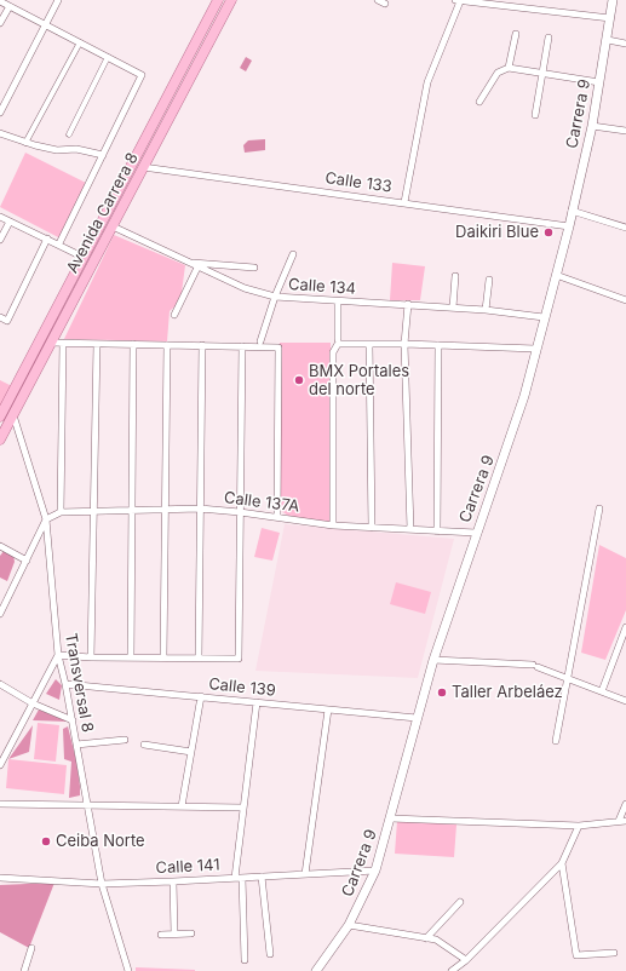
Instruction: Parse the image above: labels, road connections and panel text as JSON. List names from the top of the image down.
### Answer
{
  "streets": {
    "main road": ["Avenida Carrera 8"],
    "street": [
      "Carrera 9",
      "Calle 133",
      "Calle 134",
      "Calle 137A",
      "Transversal 8",
      "Calle 139",
      "Calle 141"
    ]
  },
  "crossings": [
    ["Carrera 9", "Calle 133"],
    ["Carrera 9", "Calle 134"],
    ["Carrera 9", "Calle 137A"],
    ["Carrera 9", "Calle 139"],
    ["Carrera 9", "Calle 141"],
    ["Calle 133", "Avenida Carrera 8"],
    ["Avenida Carrera 8", "Calle 134"],
    ["Avenida Carrera 8", "Transversal 8"],
    ["Transversal 8", "Calle 139"],
    ["Transversal 8", "Calle 141"]
  ],
  "places": [
    "Daikiri Blue",
    "BMX Portales del norte",
    "Taller Arbeláez",
    "Ceiba Norte"
  ]
}
